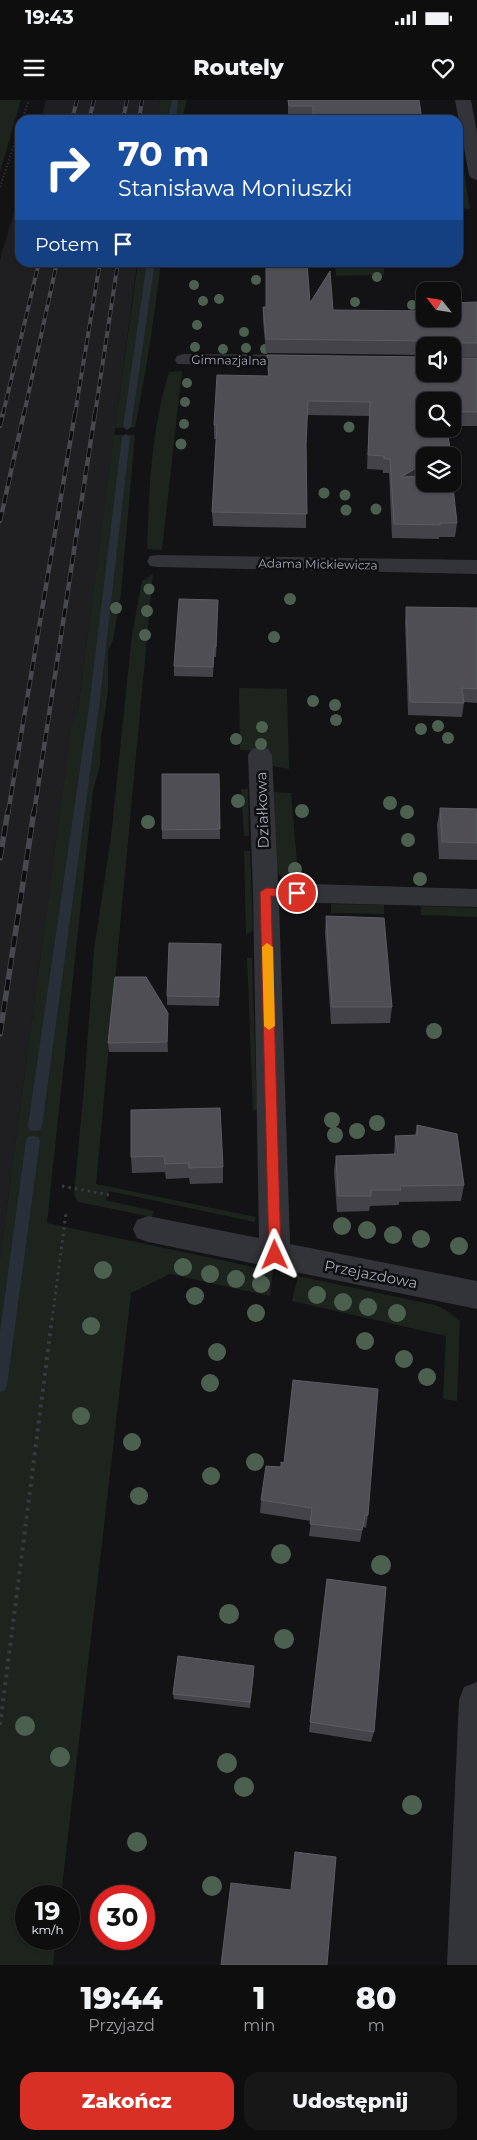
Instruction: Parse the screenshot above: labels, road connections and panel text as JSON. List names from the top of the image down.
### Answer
{
  "streets": {
    "street": [
      "Gimnazjalna",
      "Adama Mickiewicza",
      "Działkowa",
      "Przejazdowa"
    ]
  },
  "crossings": [
    ["Działkowa", "Przejazdowa"]
  ],
  "north": "top left",
  "page": {
    "status": "19:43",
    "header": "Routely",
    "turn": ["70 m", "Stanisława Moniuszki"],
    "then": "Potem",
    "speed": "19 km/h",
    "limit": "30",
    "eta": [
      "19:44",
      "Przyjazd",
      "1",
      "min",
      "80",
      "m"
    ],
    "buttons": ["Zakończ", "Udostępnij"]
  }
}
